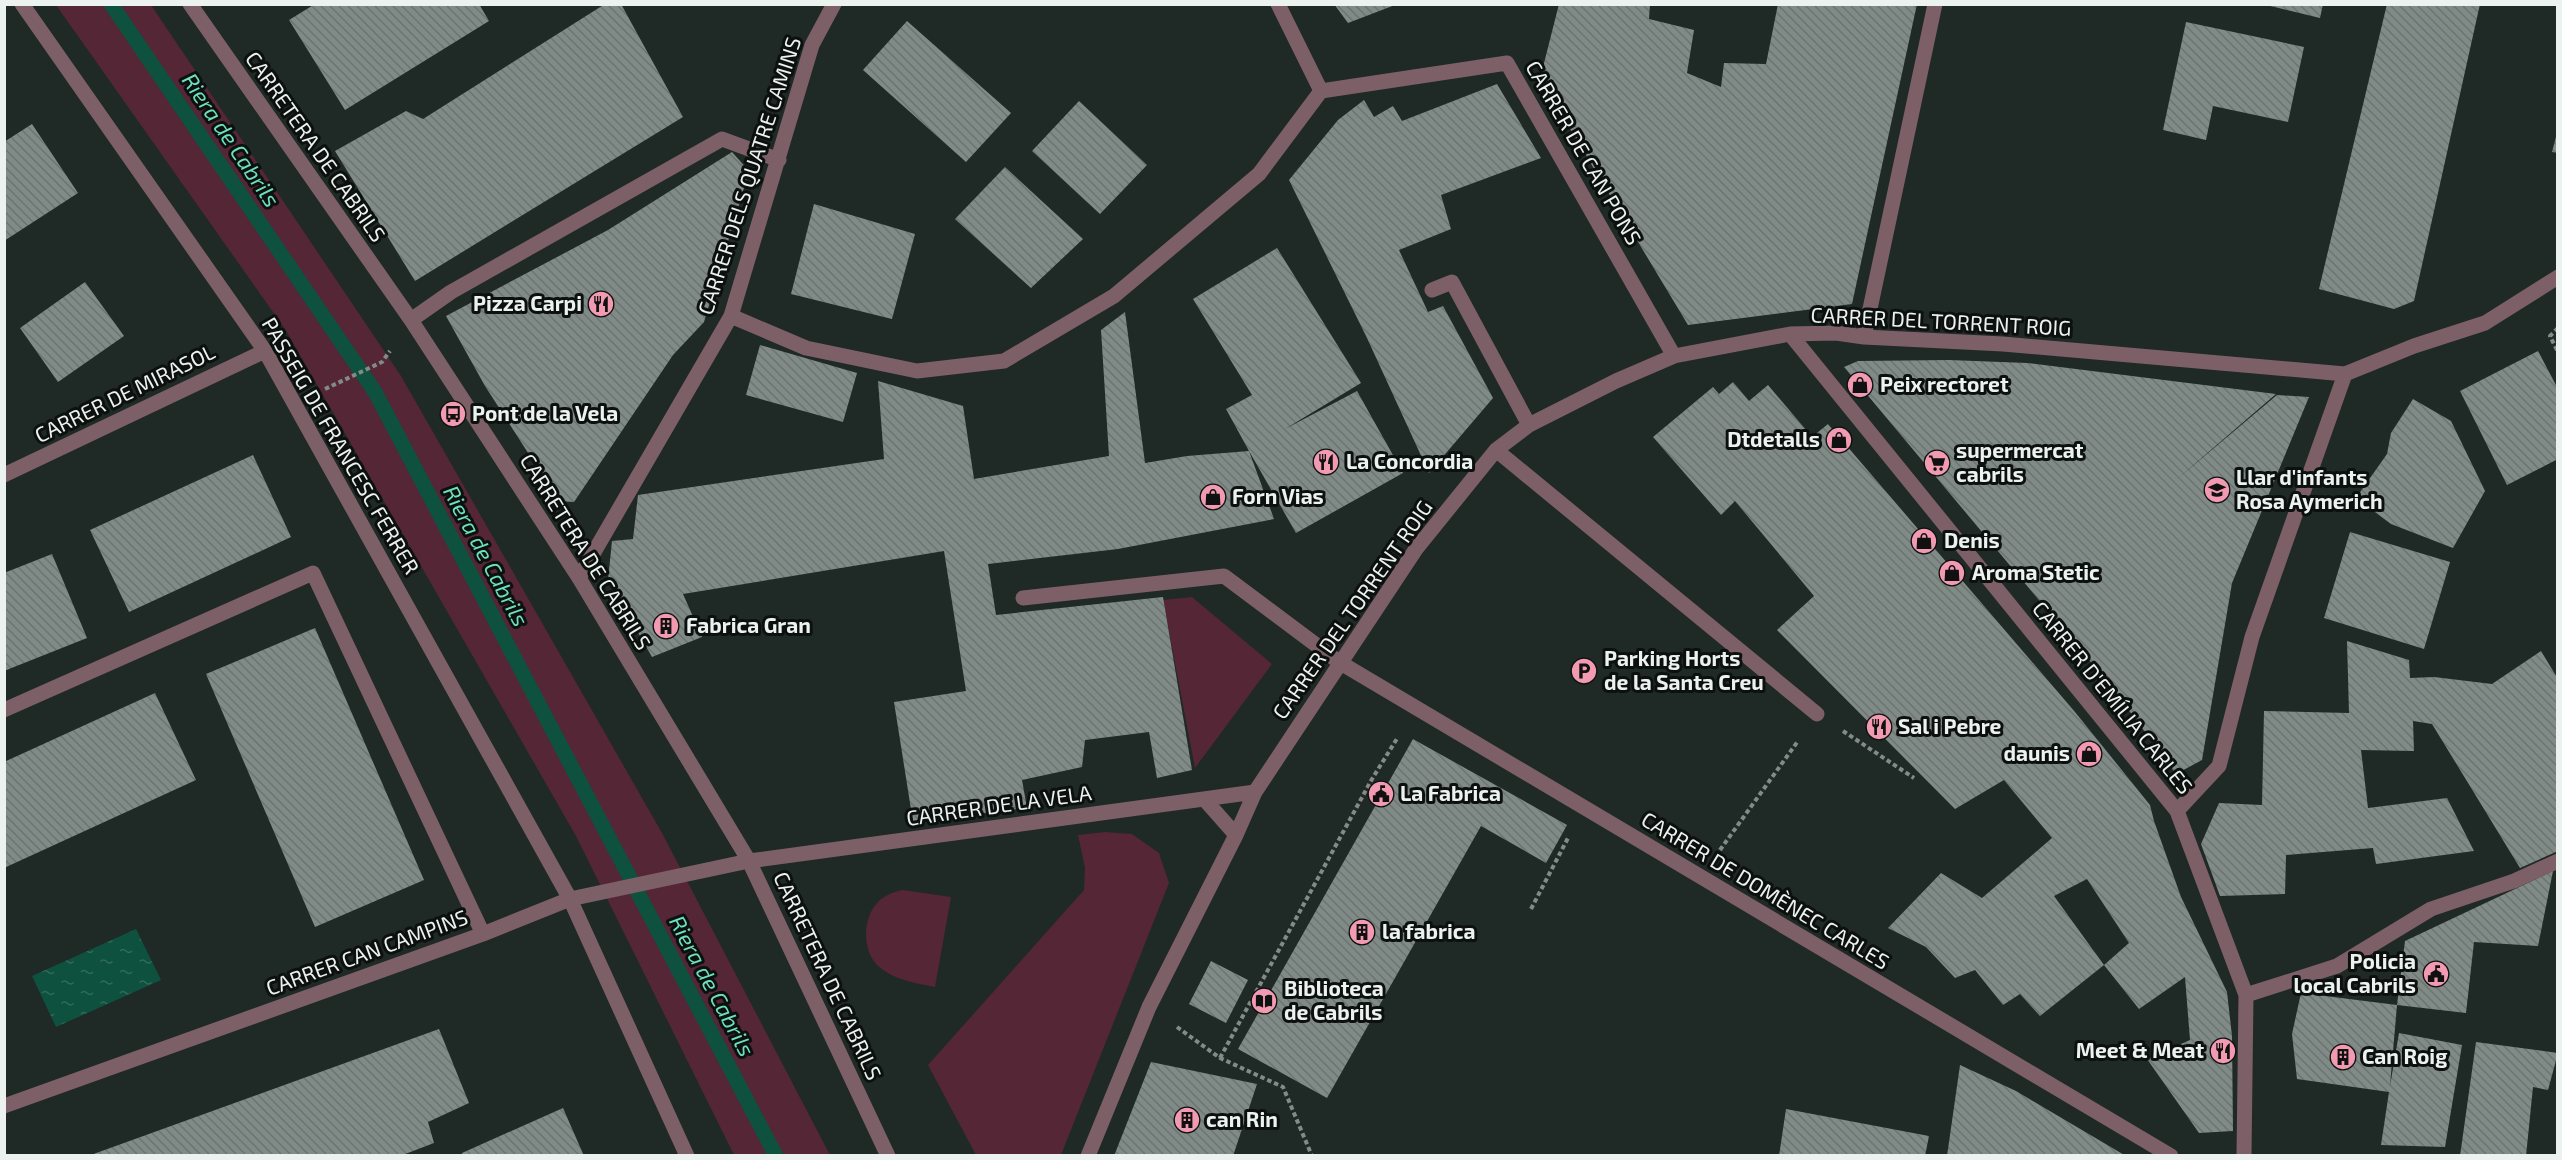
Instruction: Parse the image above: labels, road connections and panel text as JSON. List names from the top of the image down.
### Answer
{
  "streets": {
    "street": [
      "CARRETERA DE CABRILS",
      "CARRER DE CAN PONS",
      "CARRER DELS QUATRE CAMINS",
      "CARRER DEL TORRENT ROIG",
      "CARRER DE MIRASOL",
      "PASSEIG DE FRANCESC FERRER",
      "CARRER D'EMÍLIA CARLES",
      "CARRER DE LA VELA",
      "CARRER DE DOMÈNEC CARLES",
      "CARRER CAN CAMPINS"
    ]
  },
  "crossings": [
    ["CARRETERA DE CABRILS", "CARRER DELS QUATRE CAMINS"],
    ["CARRETERA DE CABRILS", "CARRER DE LA VELA"],
    ["CARRETERA DE CABRILS", "CARRER CAN CAMPINS"],
    ["CARRER DE CAN PONS", "CARRER DEL TORRENT ROIG"],
    ["CARRER DEL TORRENT ROIG", "CARRER D'EMÍLIA CARLES"],
    ["CARRER DEL TORRENT ROIG", "CARRER DE LA VELA"],
    ["CARRER DEL TORRENT ROIG", "CARRER DE DOMÈNEC CARLES"],
    ["CARRER DE MIRASOL", "PASSEIG DE FRANCESC FERRER"],
    ["PASSEIG DE FRANCESC FERRER", "CARRER CAN CAMPINS"],
    ["CARRER DE LA VELA", "CARRER CAN CAMPINS"]
  ],
  "water": ["Riera de Cabrils"],
  "places": {
    "restaurant": [
      "Pizza Carpi",
      "La Concordia",
      "Sal i Pebre",
      "Meet & Meat"
    ],
    "shop": [
      "Peix rectoret",
      "Dtdetalls",
      "Forn Vias",
      "Denis",
      "Aroma Stetic",
      "daunis"
    ],
    "bus stop": ["Pont de la Vela"],
    "supermarket": ["supermercat cabrils"],
    "school or university": ["Llar d'infants Rosa Aymerich"],
    "building": [
      "Fabrica Gran",
      "la fabrica",
      "Can Roig",
      "can Rin"
    ],
    "parking": ["Parking Horts de la Santa Creu"],
    "public building": ["La Fabrica", "Policia local Cabrils"],
    "library": ["Biblioteca de Cabrils"]
  }
}
